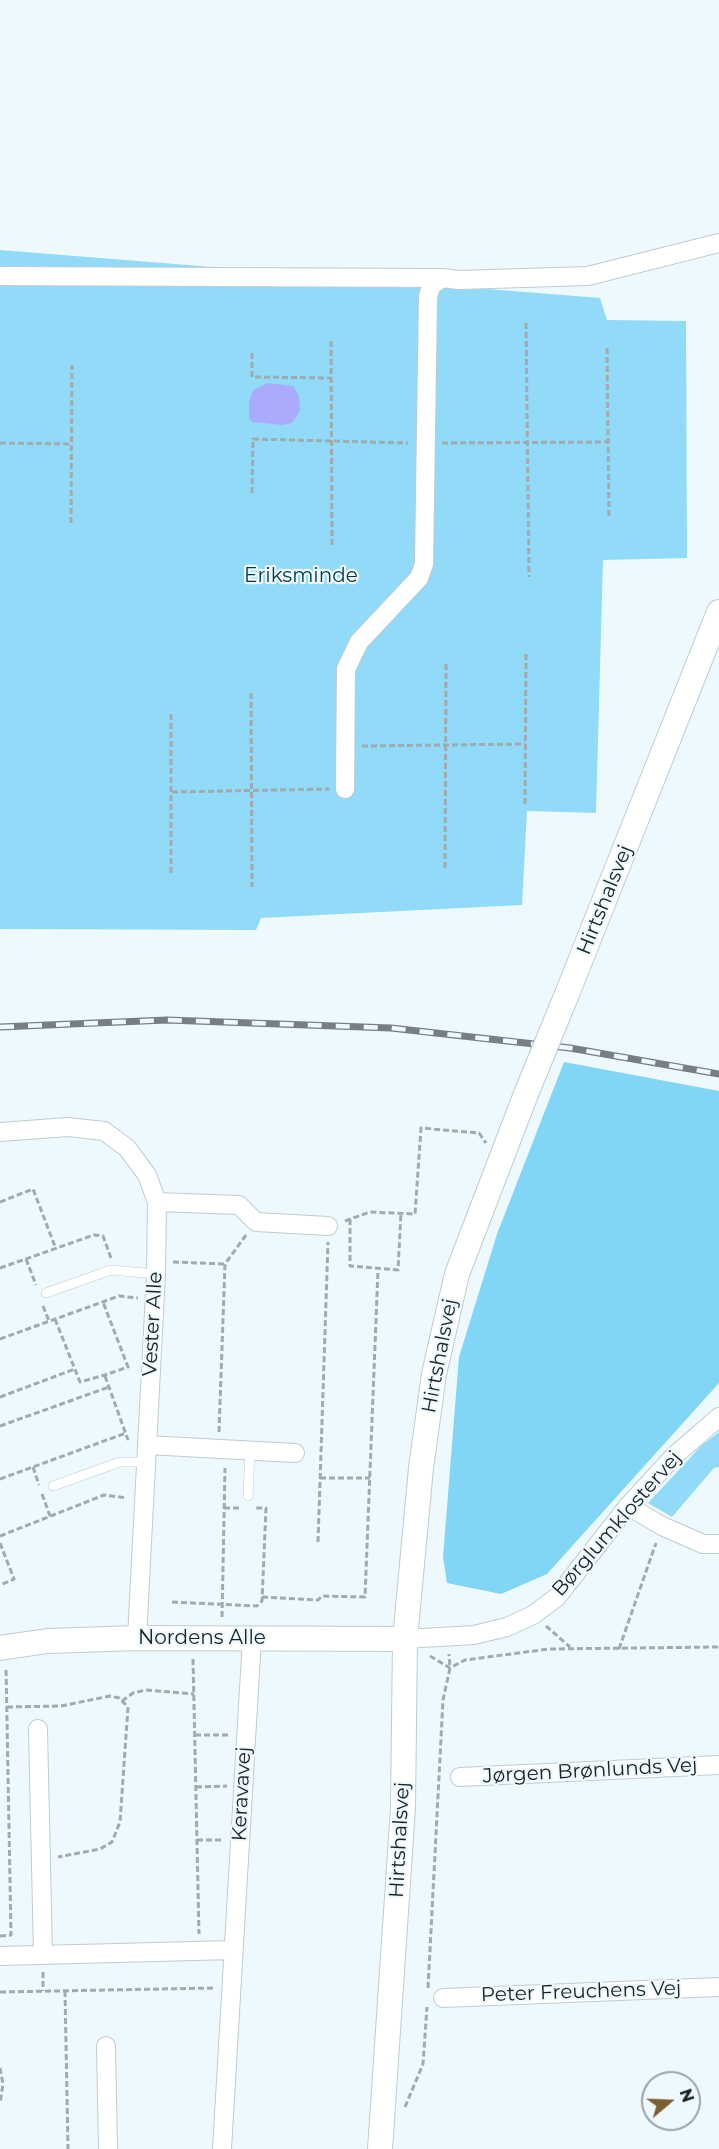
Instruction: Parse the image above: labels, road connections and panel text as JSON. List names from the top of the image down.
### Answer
{
  "streets": {
    "street": [
      "Hirtshalsvej",
      "Vester Alle",
      "Børglumklostervej",
      "Nordens Alle",
      "Jørgen Brønlunds Vej",
      "Keravavej",
      "Peter Freuchens Vej"
    ]
  },
  "crossings": [
    ["Hirtshalsvej", "Børglumklostervej"],
    ["Hirtshalsvej", "Nordens Alle"],
    ["Vester Alle", "Nordens Alle"],
    ["Børglumklostervej", "Nordens Alle"],
    ["Nordens Alle", "Keravavej"]
  ],
  "parks": ["Eriksminde"],
  "north": "right"
}
